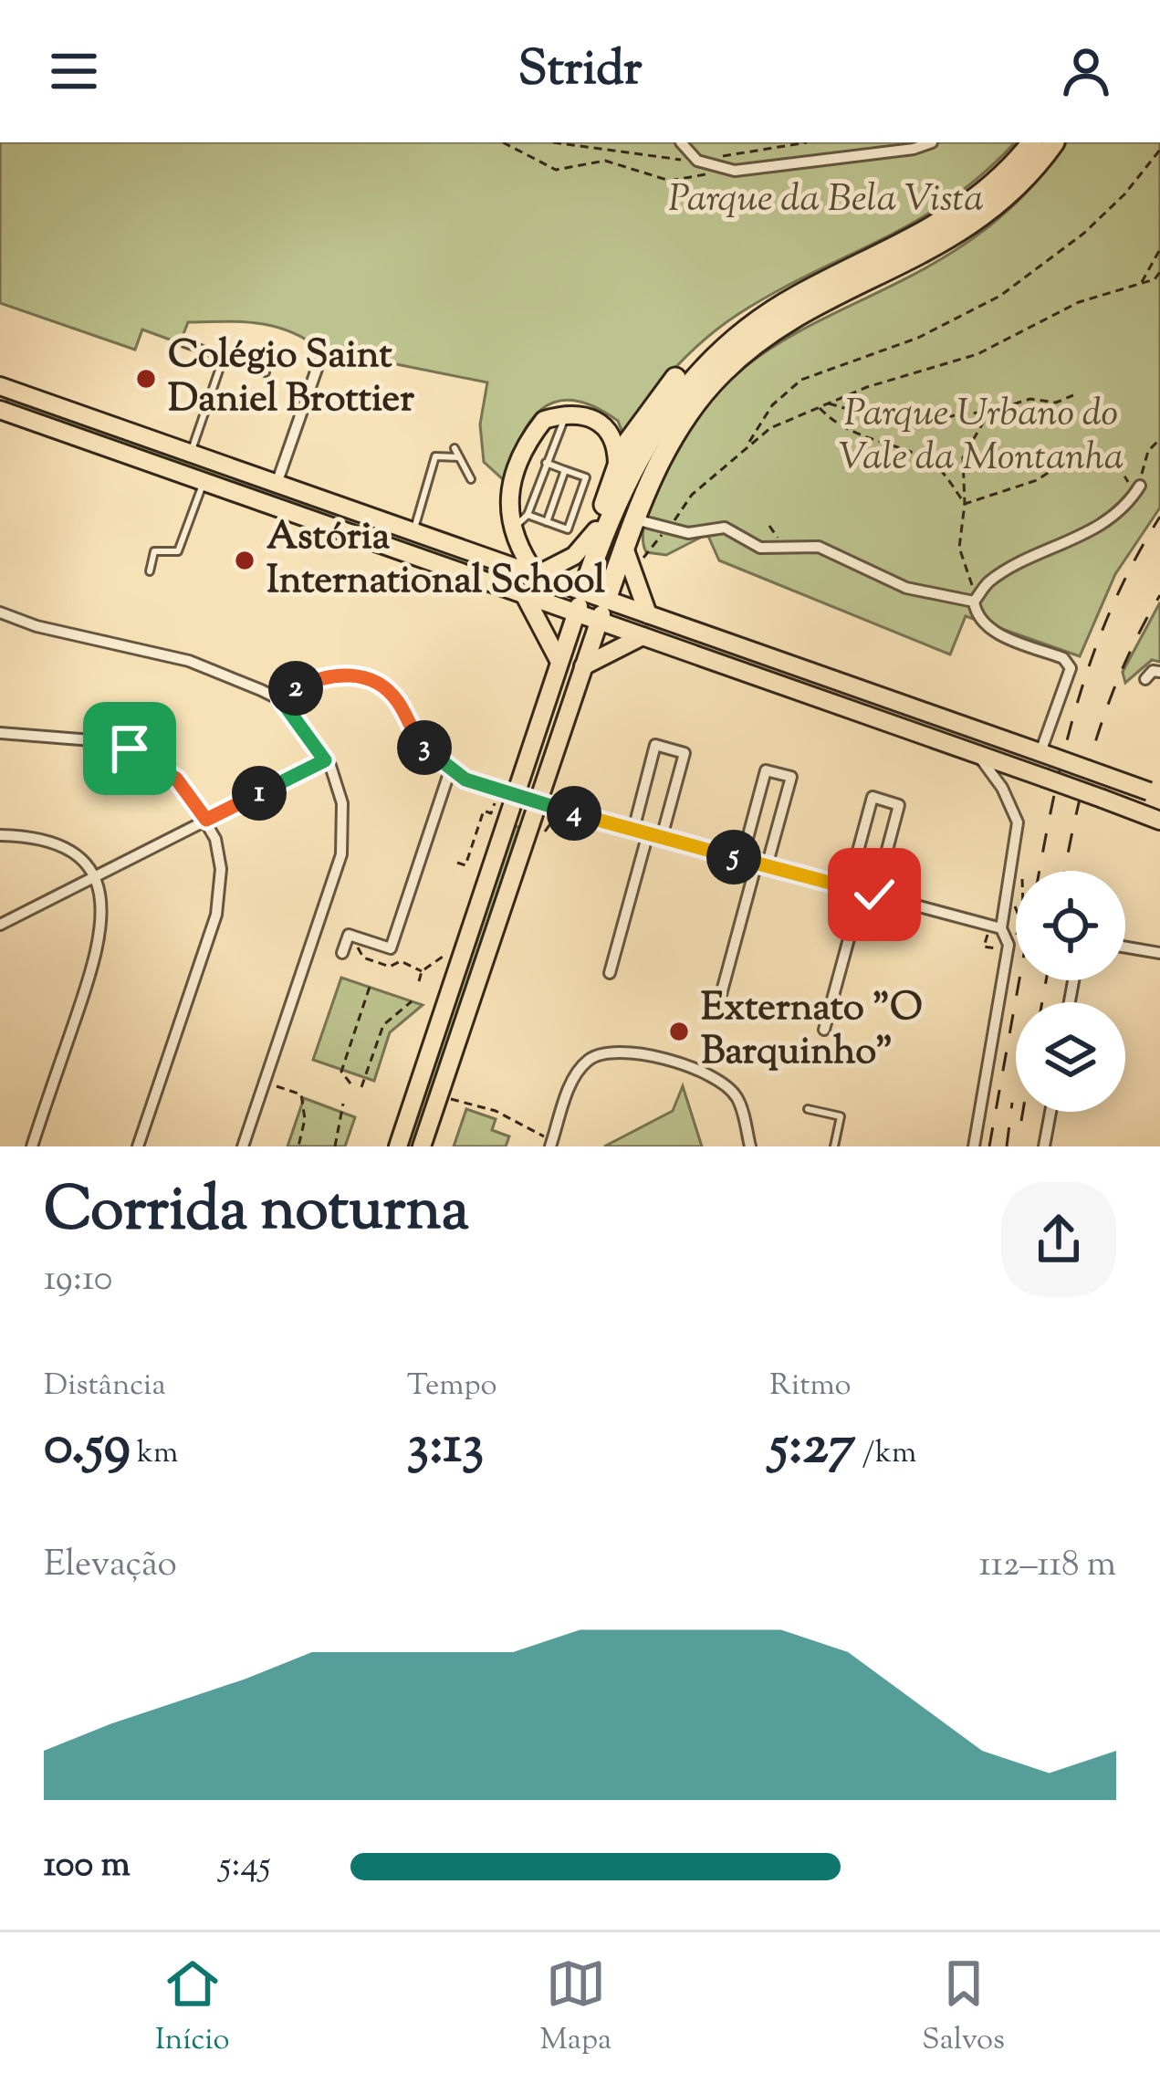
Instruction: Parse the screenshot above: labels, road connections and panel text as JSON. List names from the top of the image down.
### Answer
{
  "parks": ["Parque da Bela Vista", "Parque Urbano do Vale da Montanha"],
  "places": ["Colégio Saint Daniel Brottier", "Astória International School", "Externato \"O Barquinho\""],
  "page": {
    "header": "Stridr",
    "pins": [
      "2",
      "3",
      "1",
      "4",
      "5"
    ],
    "heading": ["Corrida noturna", "19:10"],
    "stats": [
      ["Distância", "0.59 km"],
      ["Tempo", "3:13"],
      ["Ritmo", "5:27 /km"]
    ],
    "chart": ["Elevação", "112–118 m"],
    "list": [
      {
        "name": "100 m",
        "note": "5:45"
      }
    ],
    "tabs": ["Início", "Mapa", "Salvos"]
  }
}
